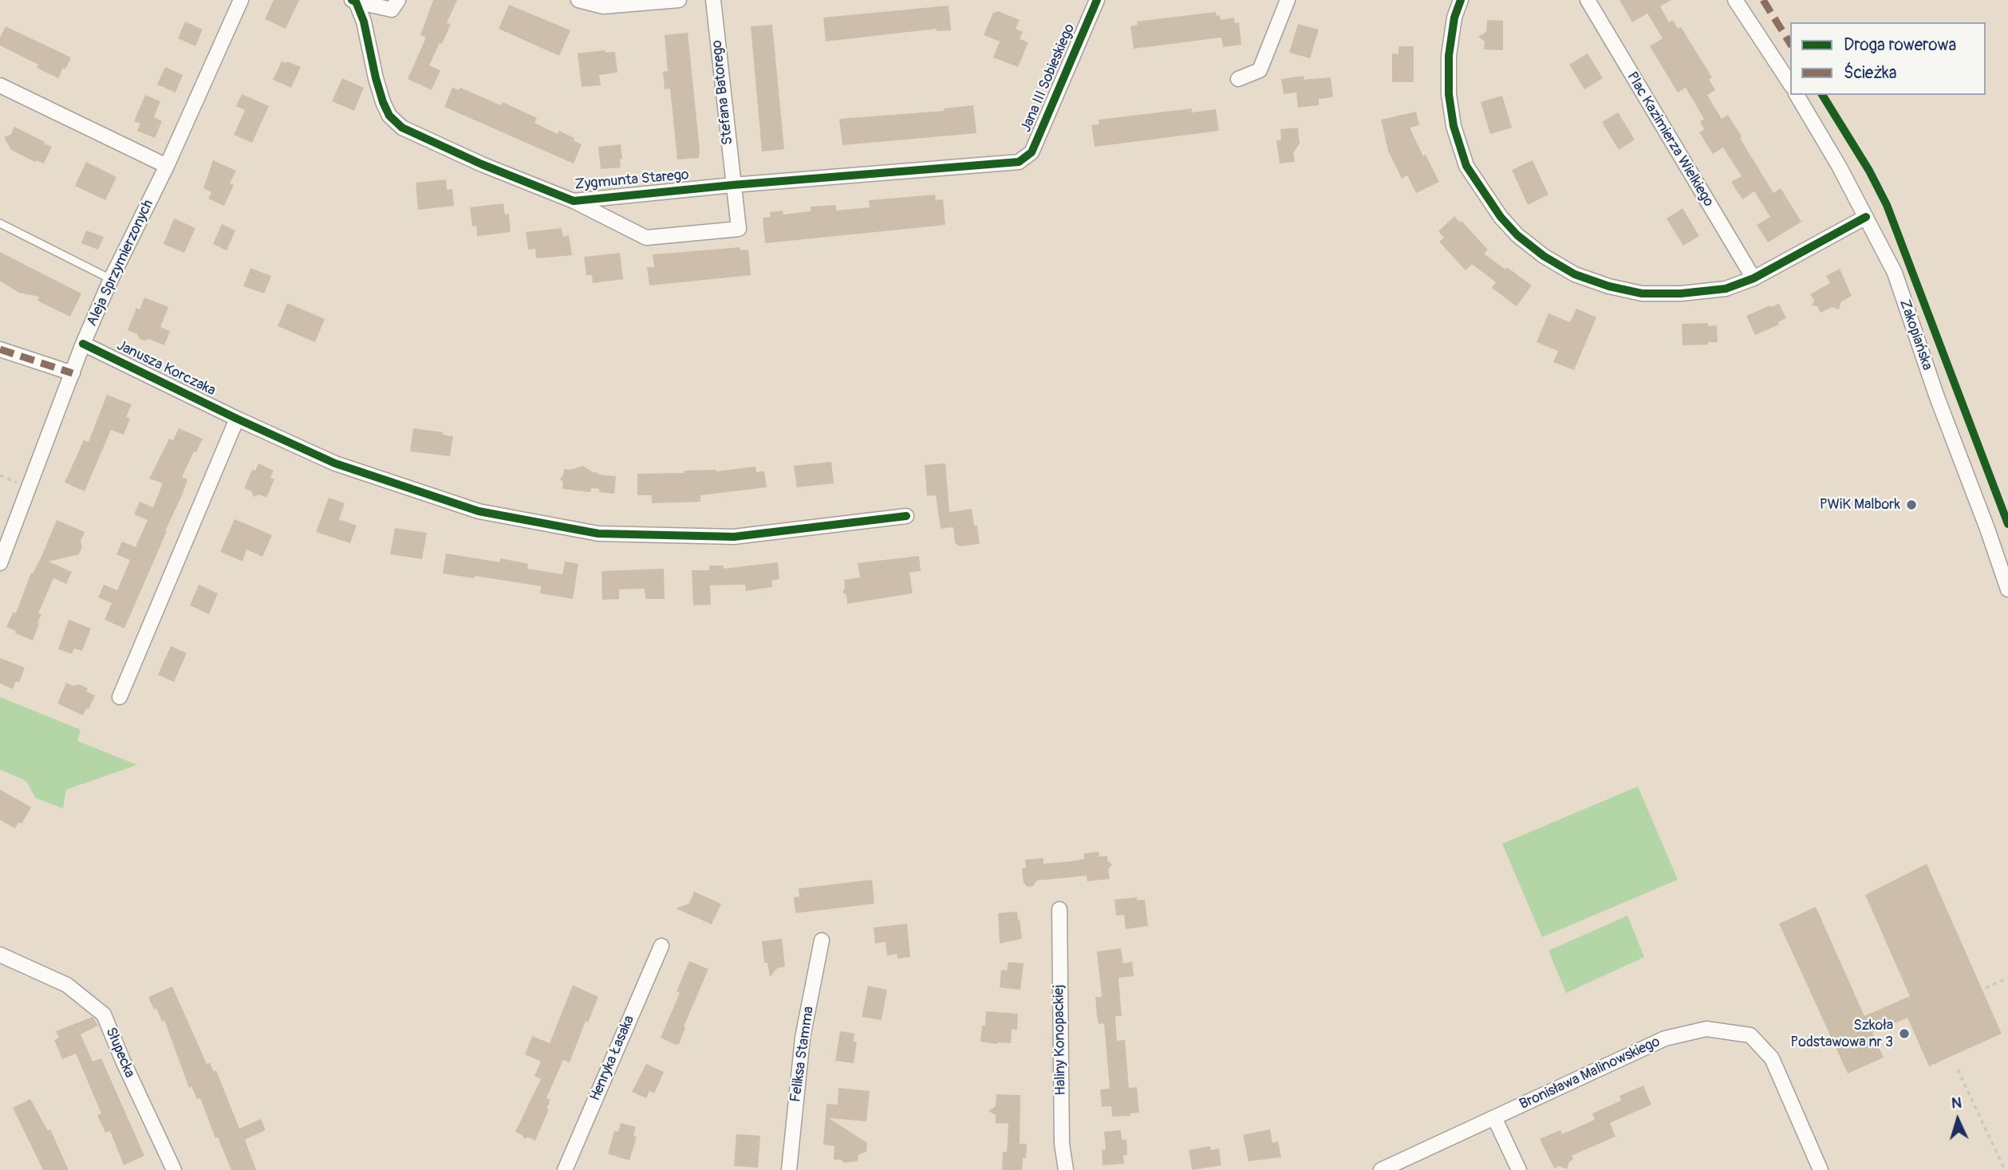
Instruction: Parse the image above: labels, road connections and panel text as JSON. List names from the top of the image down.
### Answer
{
  "streets": {
    "street": [
      "Jana III Sobieskiego",
      "Stefana Batorego",
      "Plac Kazimierza Wielkiego",
      "Zygmunta Starego",
      "Aleja Sprzymierzonych",
      "Zakopiańska",
      "Janusza Korczaka",
      "Haliny Konopackiej",
      "Słupecka",
      "Feliksa Stamma",
      "Henryka Łasaka",
      "Bronisława Malinowskiego"
    ]
  },
  "crossings": [
    ["Jana III Sobieskiego", "Zygmunta Starego"],
    ["Stefana Batorego", "Zygmunta Starego"],
    ["Aleja Sprzymierzonych", "Janusza Korczaka"]
  ],
  "places": ["PWiK Malbork", "Szkoła Podstawowa nr 3"],
  "legend": ["Droga rowerowa", "Ścieżka"],
  "north": "top"
}
